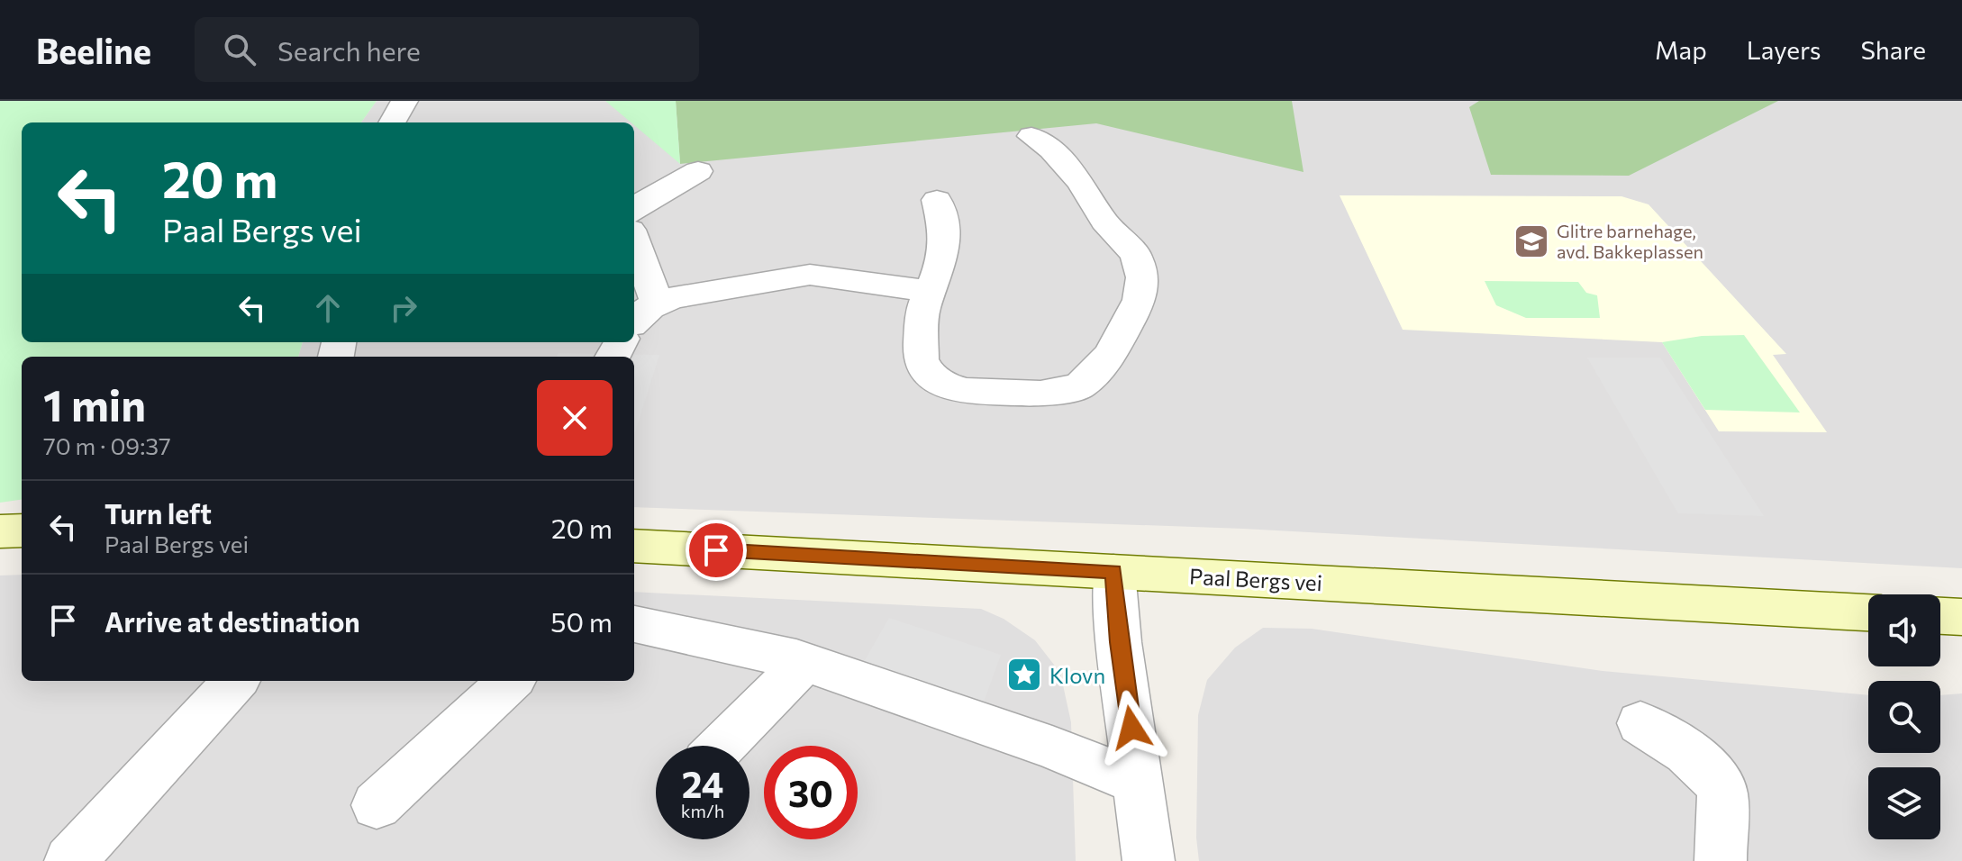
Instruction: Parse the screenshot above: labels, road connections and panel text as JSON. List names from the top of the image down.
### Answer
{
  "streets": {
    "street": ["Paal Bergs vei"]
  },
  "places": {
    "school or university": ["Glitre barnehage, avd. Bakkeplassen"],
    "place": ["Klovn"]
  },
  "page": {
    "header": "Beeline",
    "search": "Search here",
    "nav": ["Map", "Layers", "Share"],
    "turn": ["20 m", "Paal Bergs vei"],
    "heading": ["1 min", "70 m · 09:37"],
    "list": [
      {
        "name": "Turn left",
        "note": "Paal Bergs vei",
        "value": "20 m"
      },
      {
        "name": "Arrive at destination",
        "value": "50 m"
      }
    ],
    "speed": "24 km/h",
    "limit": "30"
  }
}
